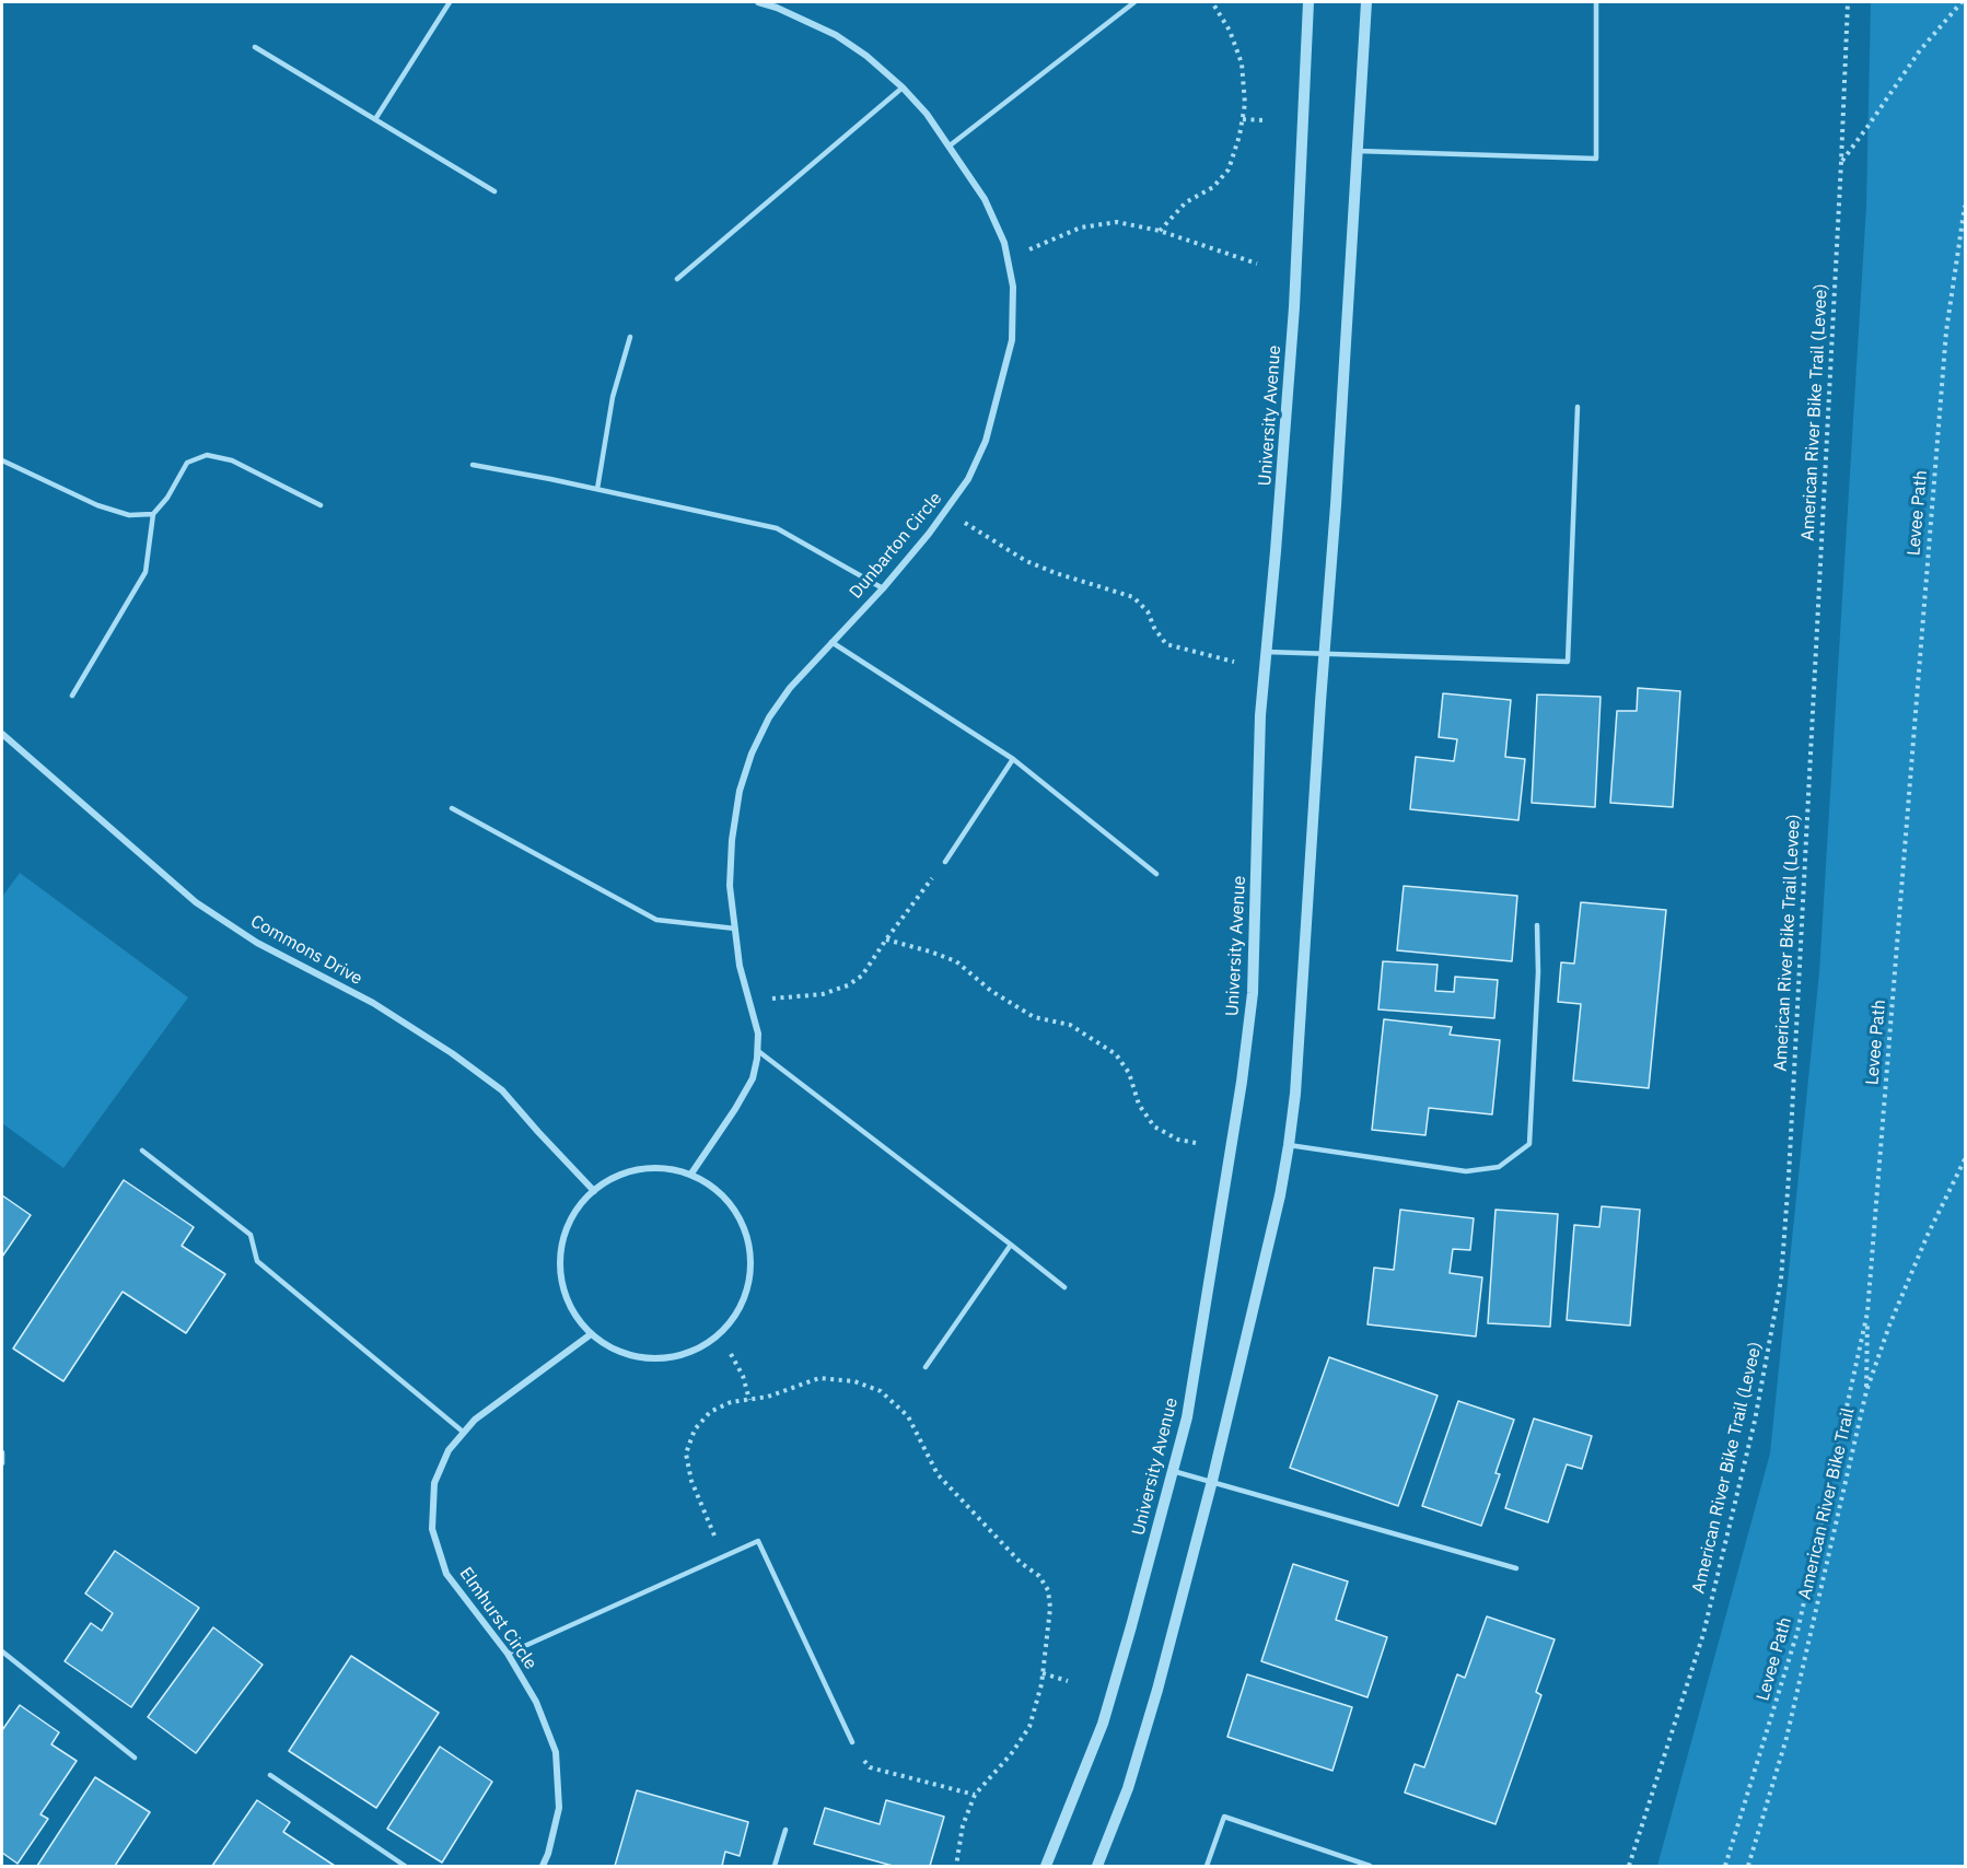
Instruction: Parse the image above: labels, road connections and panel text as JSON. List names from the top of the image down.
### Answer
{
  "streets": {
    "street": [
      "University Avenue",
      "Dunbarton Circle",
      "Commons Drive",
      "Elmhurst Circle"
    ],
    "path": ["American River Bike Trail (Levee)", "Levee Path", "American River Bike Trail"]
  },
  "crossings": [
    ["Dunbarton Circle", "Commons Drive"],
    ["Dunbarton Circle", "Elmhurst Circle"],
    ["Commons Drive", "Elmhurst Circle"]
  ]
}
